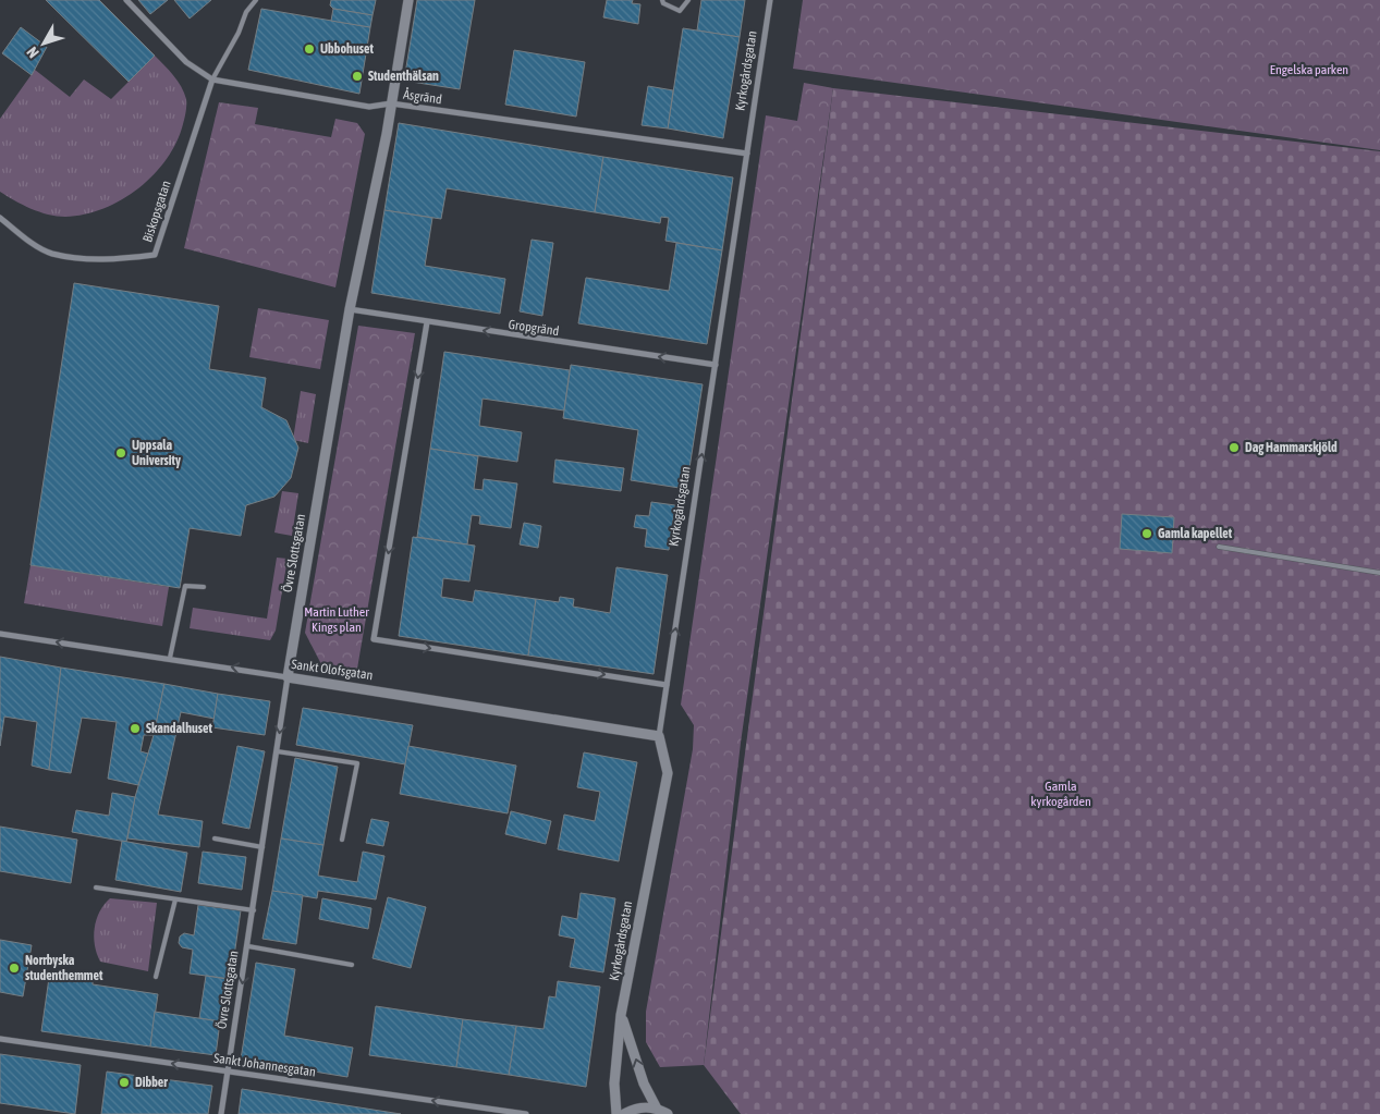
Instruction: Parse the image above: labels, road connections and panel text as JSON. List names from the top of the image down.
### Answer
{
  "streets": {
    "street": [
      "Kyrkogårdsgatan",
      "Åsgränd",
      "Biskopsgatan",
      "Gropgränd",
      "Övre Slottsgatan",
      "Sankt Olofsgatan",
      "Sankt Johannesgatan"
    ]
  },
  "crossings": [
    ["Kyrkogårdsgatan", "Åsgränd"],
    ["Kyrkogårdsgatan", "Gropgränd"],
    ["Kyrkogårdsgatan", "Sankt Olofsgatan"],
    ["Åsgränd", "Biskopsgatan"],
    ["Åsgränd", "Övre Slottsgatan"],
    ["Gropgränd", "Övre Slottsgatan"],
    ["Övre Slottsgatan", "Sankt Olofsgatan"],
    ["Övre Slottsgatan", "Sankt Johannesgatan"]
  ],
  "one_way": ["Gropgränd", "Sankt Olofsgatan", "Sankt Johannesgatan"],
  "parks": ["Engelska parken", "Martin Luther Kings plan", "Gamla kyrkogården"],
  "places": [
    "Ubbohuset",
    "Studenthälsan",
    "Dag Hammarskjöld",
    "Uppsala University",
    "Gamla kapellet",
    "Skandalhuset",
    "Norrbyska studenthemmet",
    "Dibber"
  ],
  "north": "bottom left"
}
